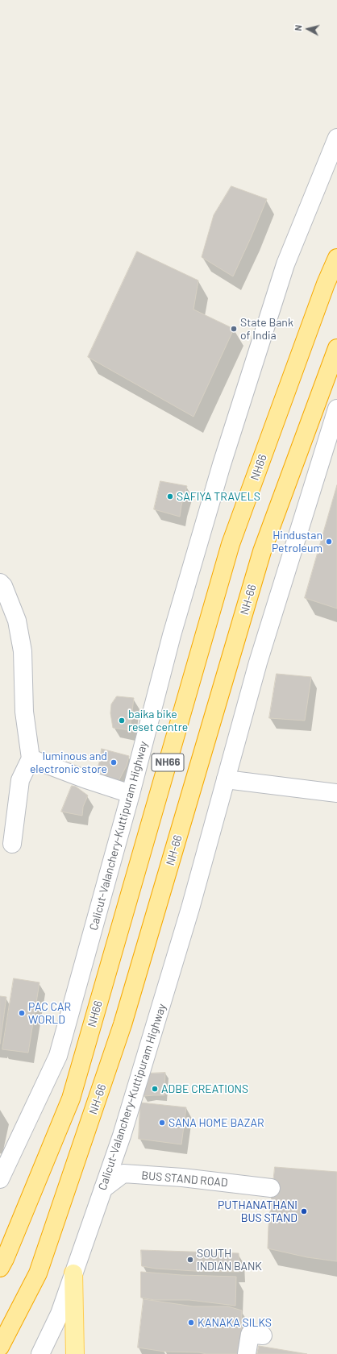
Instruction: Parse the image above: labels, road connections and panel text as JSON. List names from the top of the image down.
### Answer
{
  "streets": {
    "highway": ["NH66", "NH-66"],
    "street": ["Calicut-Valanchery-Kuttipuram Highway", "BUS STAND ROAD"]
  },
  "crossings": [
    ["Calicut-Valanchery-Kuttipuram Highway", "BUS STAND ROAD"]
  ],
  "places": [
    "State Bank of India",
    "SAFIYA TRAVELS",
    "Hindustan Petroleum",
    "baika bike reset centre",
    "luminous and electronic store",
    "PAC CAR WORLD",
    "ADBE CREATIONS",
    "SANA HOME BAZAR",
    "PUTHANATHANI BUS STAND",
    "SOUTH INDIAN BANK",
    "KANAKA SILKS"
  ],
  "north": "left"
}
